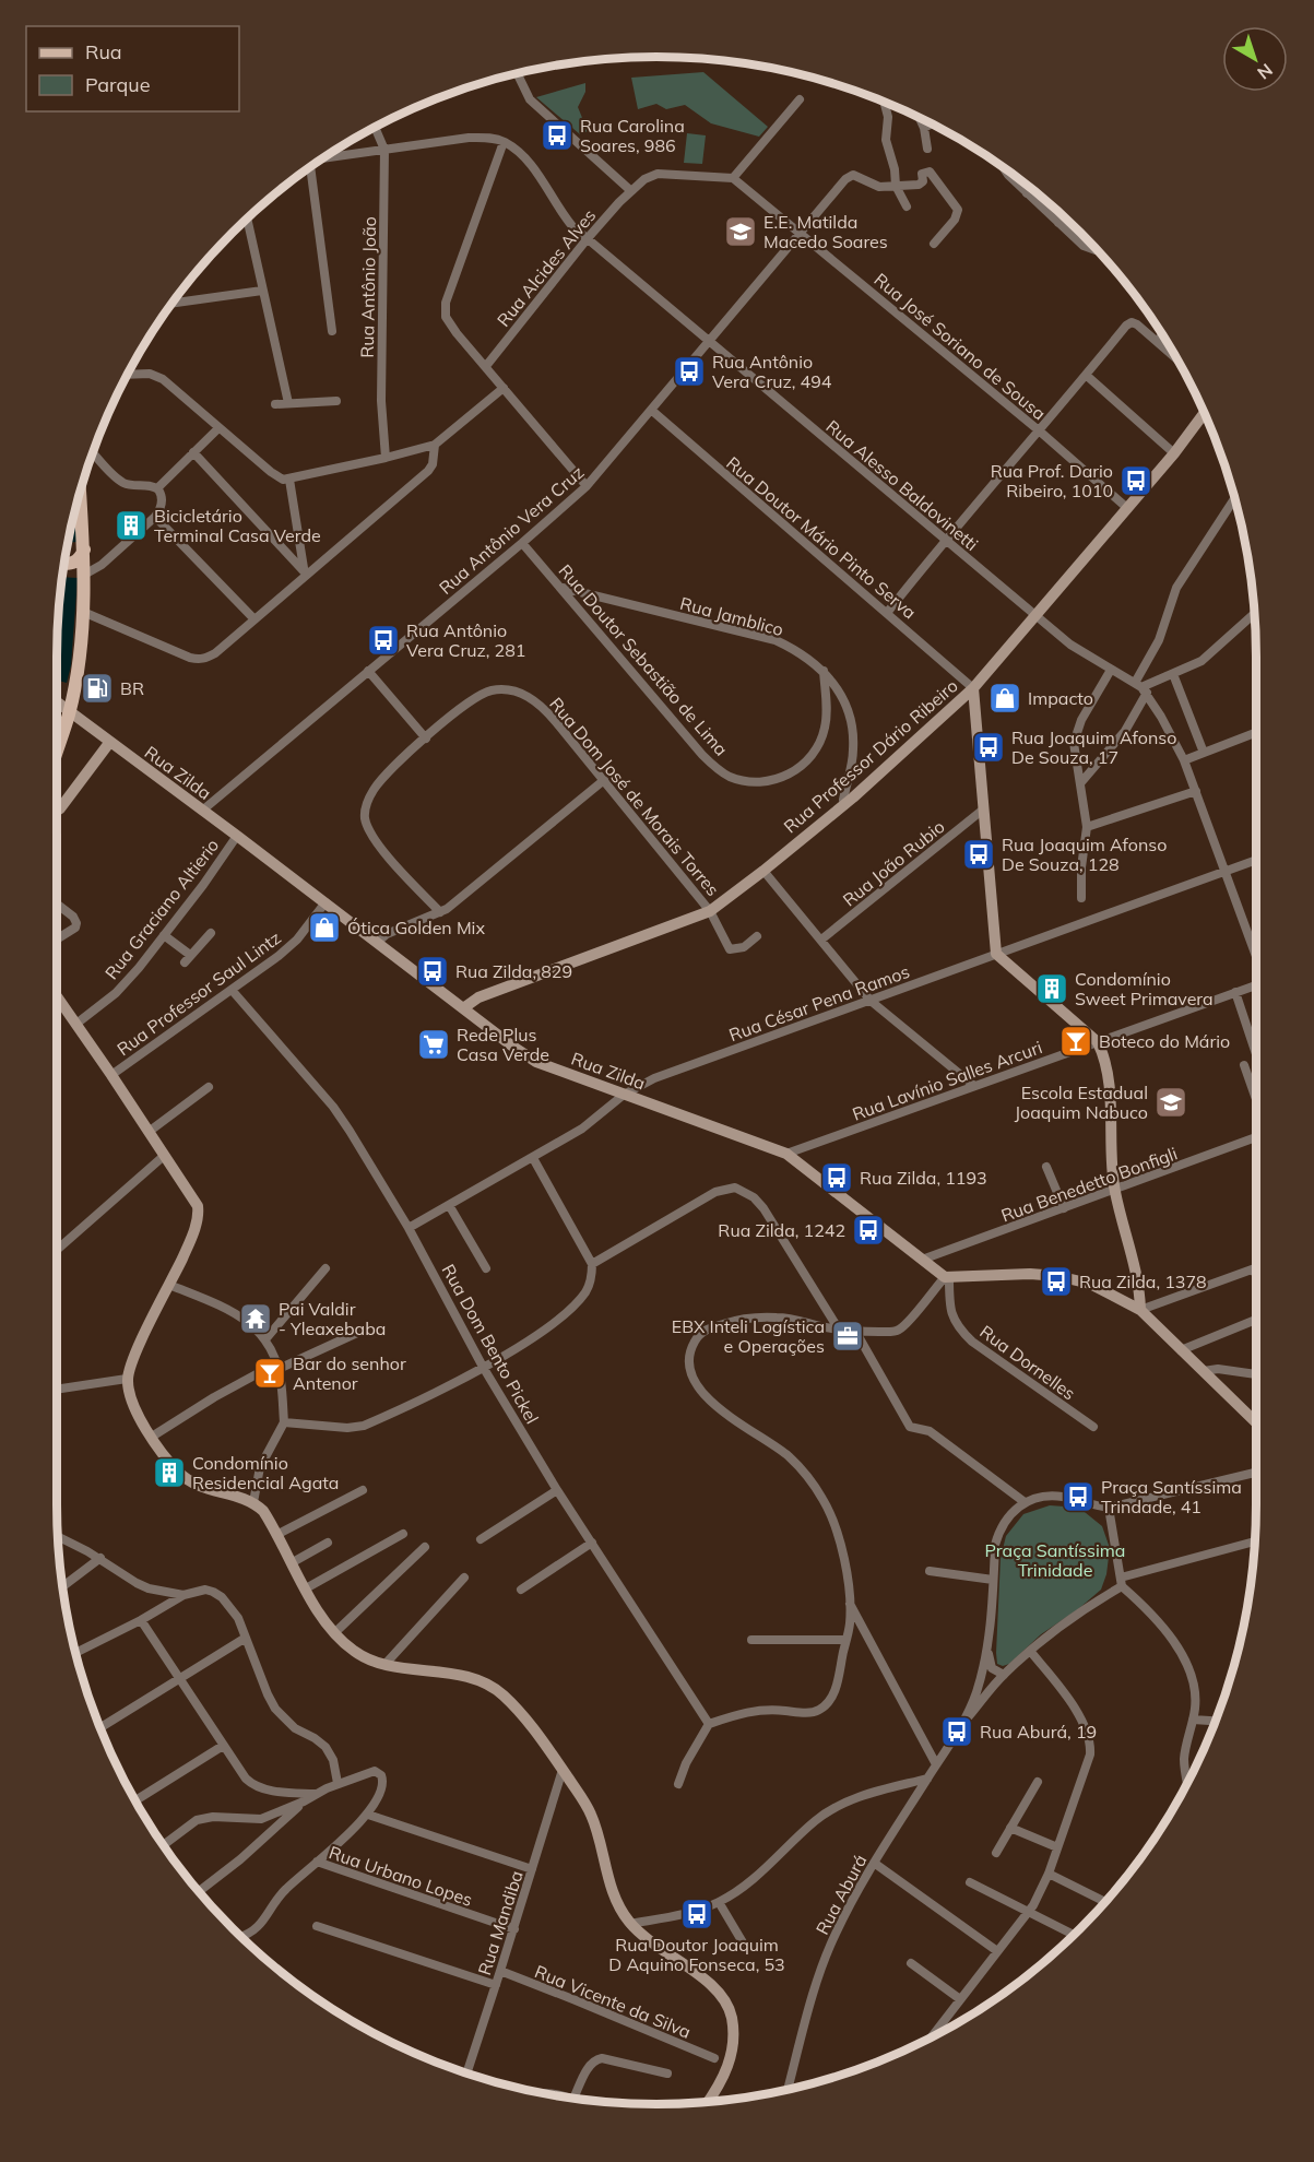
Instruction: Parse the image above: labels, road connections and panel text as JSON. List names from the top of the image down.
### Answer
{
  "streets": {
    "street": [
      "Rua Alcides Alves",
      "Rua Antônio João",
      "Rua José Soriano de Sousa",
      "Rua Alesso Baldovinetti",
      "Rua Antônio Vera Cruz",
      "Rua Doutor Mário Pinto Serva",
      "Rua Jamblico",
      "Rua Doutor Sebastião de Lima",
      "Rua Professor Dário Ribeiro",
      "Rua Zilda",
      "Rua Dom José de Morais Torres",
      "Rua João Rubio",
      "Rua Graciano Altierio",
      "Rua Professor Saul Lintz",
      "Rua César Pena Ramos",
      "Rua Lavínio Salles Arcuri",
      "Rua Benedetto Bonfigli",
      "Rua Dom Bento Pickel",
      "Rua Dornelles",
      "Rua Urbano Lopes",
      "Rua Aburá",
      "Rua Mandiba",
      "Rua Vicente da Silva"
    ]
  },
  "crossings": [
    ["Rua Alcides Alves", "Rua Alesso Baldovinetti"],
    ["Rua José Soriano de Sousa", "Rua Antônio Vera Cruz"],
    ["Rua José Soriano de Sousa", "Rua Professor Dário Ribeiro"],
    ["Rua Alesso Baldovinetti", "Rua Antônio Vera Cruz"],
    ["Rua Alesso Baldovinetti", "Rua Professor Dário Ribeiro"],
    ["Rua Antônio Vera Cruz", "Rua Doutor Mário Pinto Serva"],
    ["Rua Antônio Vera Cruz", "Rua Doutor Sebastião de Lima"],
    ["Rua Antônio Vera Cruz", "Rua Zilda"],
    ["Rua Doutor Mário Pinto Serva", "Rua Professor Dário Ribeiro"],
    ["Rua Jamblico", "Rua Doutor Sebastião de Lima"],
    ["Rua Jamblico", "Rua Professor Dário Ribeiro"],
    ["Rua Professor Dário Ribeiro", "Rua Zilda"],
    ["Rua Professor Dário Ribeiro", "Rua Dom José de Morais Torres"],
    ["Rua Zilda", "Rua Graciano Altierio"],
    ["Rua Zilda", "Rua Professor Saul Lintz"],
    ["Rua Zilda", "Rua César Pena Ramos"],
    ["Rua Zilda", "Rua Lavínio Salles Arcuri"],
    ["Rua Zilda", "Rua Benedetto Bonfigli"],
    ["Rua Zilda", "Rua Dornelles"],
    ["Rua Professor Saul Lintz", "Rua Dom Bento Pickel"],
    ["Rua César Pena Ramos", "Rua Dom Bento Pickel"],
    ["Rua Urbano Lopes", "Rua Mandiba"],
    ["Rua Mandiba", "Rua Vicente da Silva"]
  ],
  "parks": ["Praça Santíssima Trinidade"],
  "places": {
    "bus stop": [
      "Rua Carolina Soares, 986",
      "Rua Antônio Vera Cruz, 494",
      "Rua Prof. Dario Ribeiro, 1010",
      "Rua Antônio Vera Cruz, 281",
      "Rua Joaquim Afonso De Souza, 17",
      "Rua Joaquim Afonso De Souza, 128",
      "Rua Zilda, 829",
      "Rua Zilda, 1193",
      "Rua Zilda, 1242",
      "Rua Zilda, 1378",
      "Praça Santíssima Trindade, 41",
      "Rua Aburá, 19",
      "Rua Doutor Joaquim D Aquino Fonseca, 53"
    ],
    "school or university": ["E.E. Matilda Macedo Soares", "Escola Estadual Joaquim Nabuco"],
    "building": ["Bicicletário Terminal Casa Verde", "Condomínio Sweet Primavera", "Condomínio Residencial Agata"],
    "fuel station": ["BR"],
    "shop": ["Impacto", "Ótica Golden Mix"],
    "bar": ["Boteco do Mário", "Bar do senhor Antenor"],
    "supermarket": ["Rede Plus Casa Verde"],
    "temple": ["Pai Valdir - Yleaxebaba"],
    "office": ["EBX Inteli Logística e Operações"]
  },
  "legend": ["Rua", "Parque"],
  "north": "bottom right"
}
